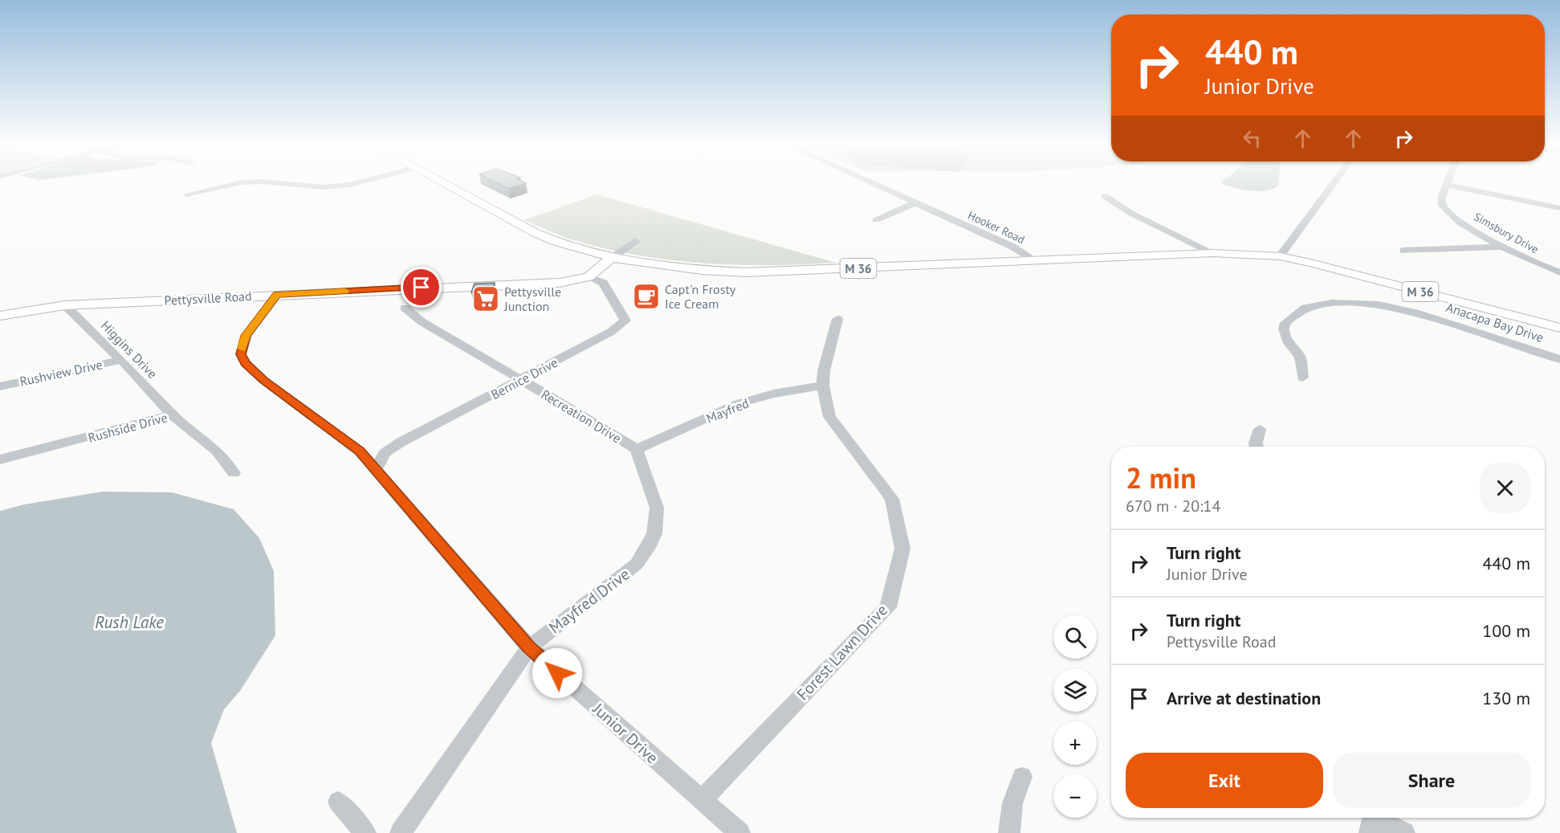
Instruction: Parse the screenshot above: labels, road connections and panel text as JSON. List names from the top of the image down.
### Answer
{
  "streets": {
    "main road": ["M 36", "Pettysville Road"],
    "street": [
      "Hooker Road",
      "Simsbury Drive",
      "Anacapa Bay Drive",
      "Higgins Drive",
      "Rushview Drive",
      "Bernice Drive",
      "Mayfred",
      "Recreation Drive",
      "Rushside Drive",
      "Mayfred Drive",
      "Forest Lawn Drive",
      "Junior Drive"
    ]
  },
  "crossings": [
    ["Hooker Road", "M 36"],
    ["M 36", "Pettysville Road"],
    ["Pettysville Road", "Higgins Drive"],
    ["Pettysville Road", "Bernice Drive"],
    ["Pettysville Road", "Junior Drive"],
    ["Higgins Drive", "Rushview Drive"],
    ["Higgins Drive", "Rushside Drive"],
    ["Bernice Drive", "Recreation Drive"],
    ["Bernice Drive", "Junior Drive"],
    ["Mayfred", "Recreation Drive"],
    ["Mayfred", "Mayfred Drive"],
    ["Mayfred", "Forest Lawn Drive"],
    ["Recreation Drive", "Mayfred Drive"],
    ["Mayfred Drive", "Junior Drive"],
    ["Forest Lawn Drive", "Junior Drive"]
  ],
  "water": ["Rush Lake"],
  "places": {
    "cafe": ["Capt'n Frosty Ice Cream"],
    "supermarket": ["Pettysville Junction"]
  },
  "page": {
    "turn": ["440 m", "Junior Drive"],
    "heading": ["2 min", "670 m · 20:14"],
    "list": [
      {
        "name": "Turn right",
        "note": "Junior Drive",
        "value": "440 m"
      },
      {
        "name": "Turn right",
        "note": "Pettysville Road",
        "value": "100 m"
      },
      {
        "name": "Arrive at destination",
        "value": "130 m"
      }
    ],
    "map_buttons": ["+", "−"],
    "buttons": ["Exit", "Share"]
  }
}
